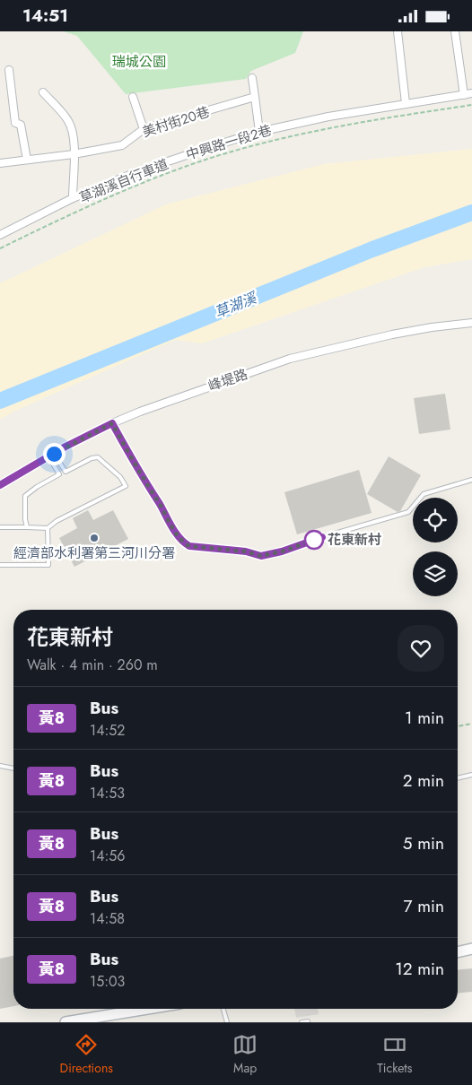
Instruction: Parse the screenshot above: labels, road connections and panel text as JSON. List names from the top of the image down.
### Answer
{
  "streets": {
    "street": ["美村街20巷", "中興路一段2巷", "峰堤路"],
    "path": ["草湖溪自行車道"]
  },
  "water": ["草湖溪"],
  "parks": ["瑞城公園"],
  "places": ["經濟部水利署第三河川分署", "花東新村"],
  "lines": ["bus line 黃8"],
  "page": {
    "status": "14:51",
    "heading": ["花東新村", "Walk · 4 min · 260 m"],
    "list": [
      {
        "mark": "黃8",
        "name": "Bus",
        "note": "14:52",
        "value": "1 min"
      },
      {
        "mark": "黃8",
        "name": "Bus",
        "note": "14:53",
        "value": "2 min"
      },
      {
        "mark": "黃8",
        "name": "Bus",
        "note": "14:56",
        "value": "5 min"
      },
      {
        "mark": "黃8",
        "name": "Bus",
        "note": "14:58",
        "value": "7 min"
      },
      {
        "mark": "黃8",
        "name": "Bus",
        "note": "15:03",
        "value": "12 min"
      }
    ],
    "tabs": ["Directions", "Map", "Tickets"]
  }
}
